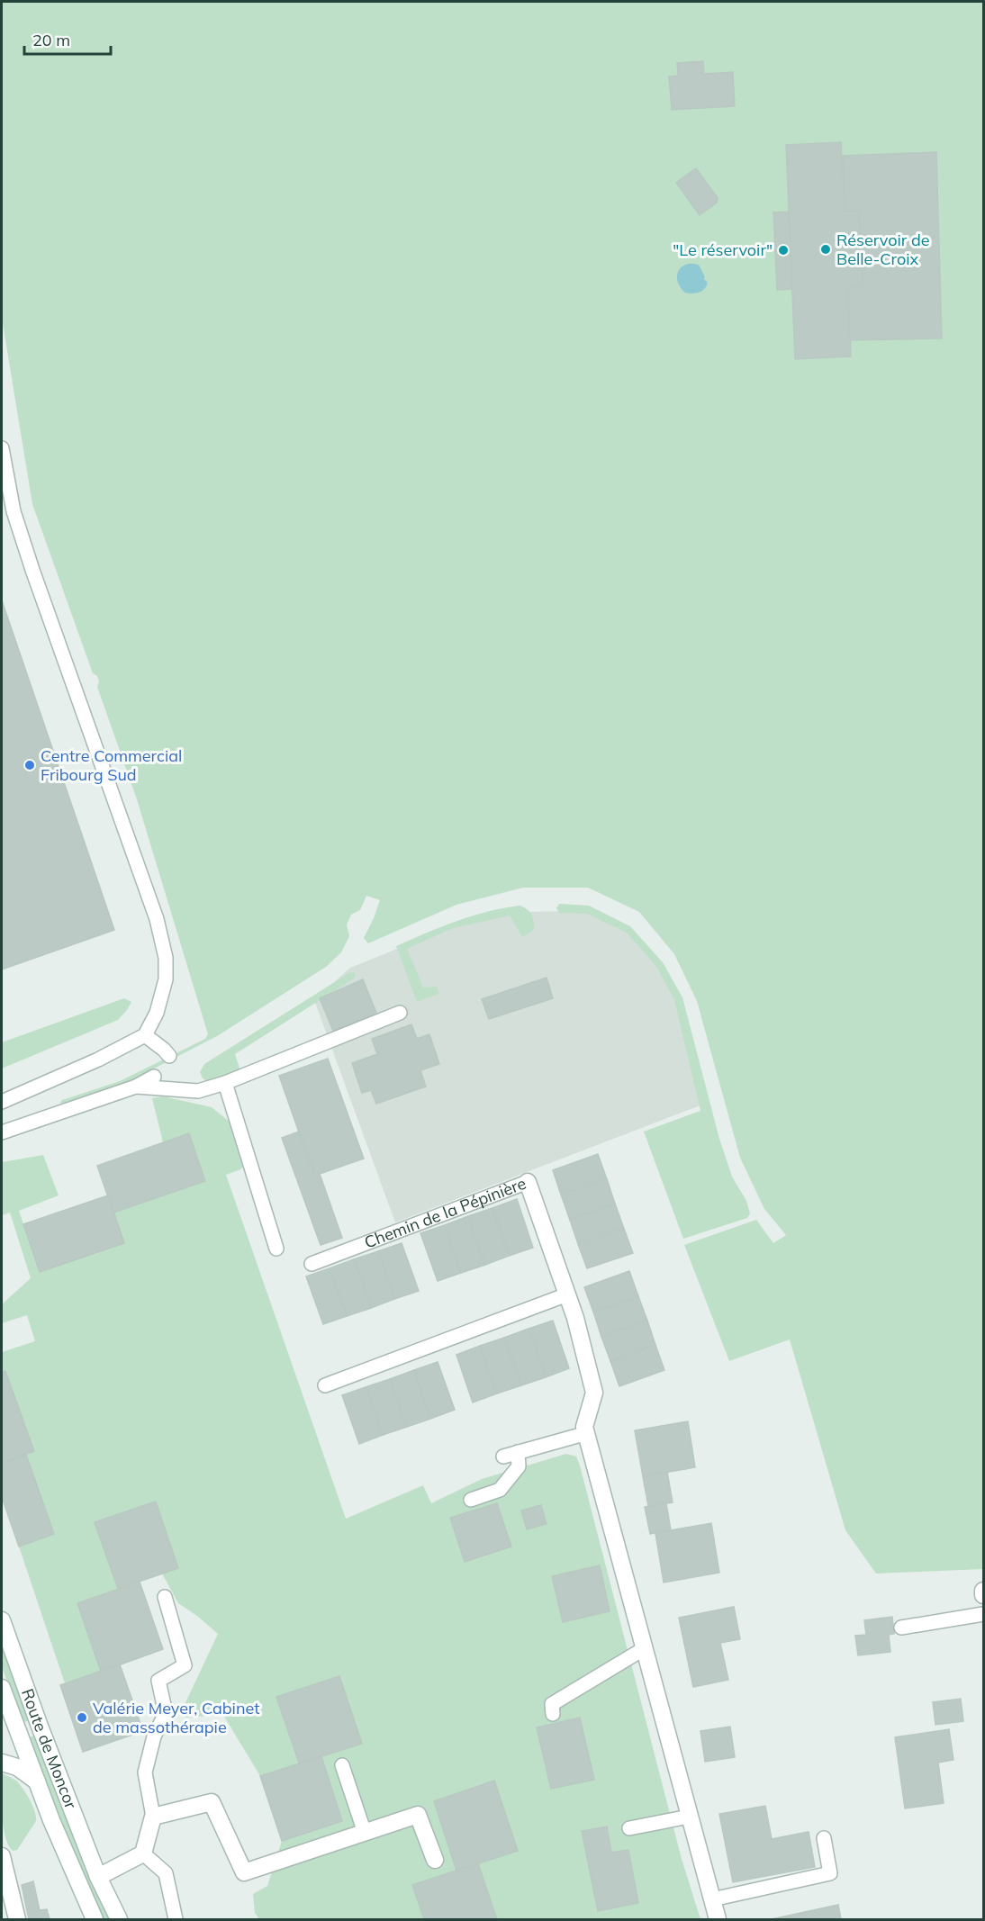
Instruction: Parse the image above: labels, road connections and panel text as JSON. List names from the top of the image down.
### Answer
{
  "streets": {
    "street": ["Chemin de la Pépinière", "Route de Moncor"]
  },
  "places": [
    "Réservoir de Belle-Croix",
    "\"Le réservoir\"",
    "Centre Commercial Fribourg Sud",
    "Valérie Meyer, Cabinet de massothérapie"
  ],
  "scale_bar": "20 m"
}
